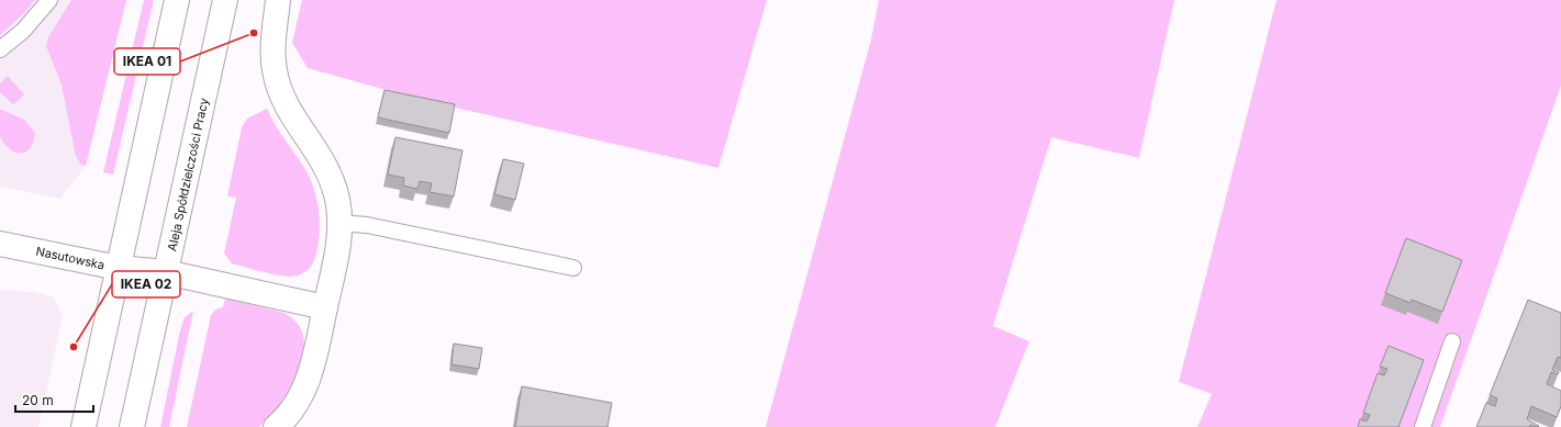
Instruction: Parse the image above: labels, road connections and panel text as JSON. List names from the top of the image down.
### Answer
{
  "streets": {
    "main road": ["Aleja Spółdzielczości Pracy", "Nasutowska"]
  },
  "crossings": [
    ["Aleja Spółdzielczości Pracy", "Nasutowska"]
  ],
  "places": ["IKEA 01", "IKEA 02"],
  "scale_bar": "20 m"
}
